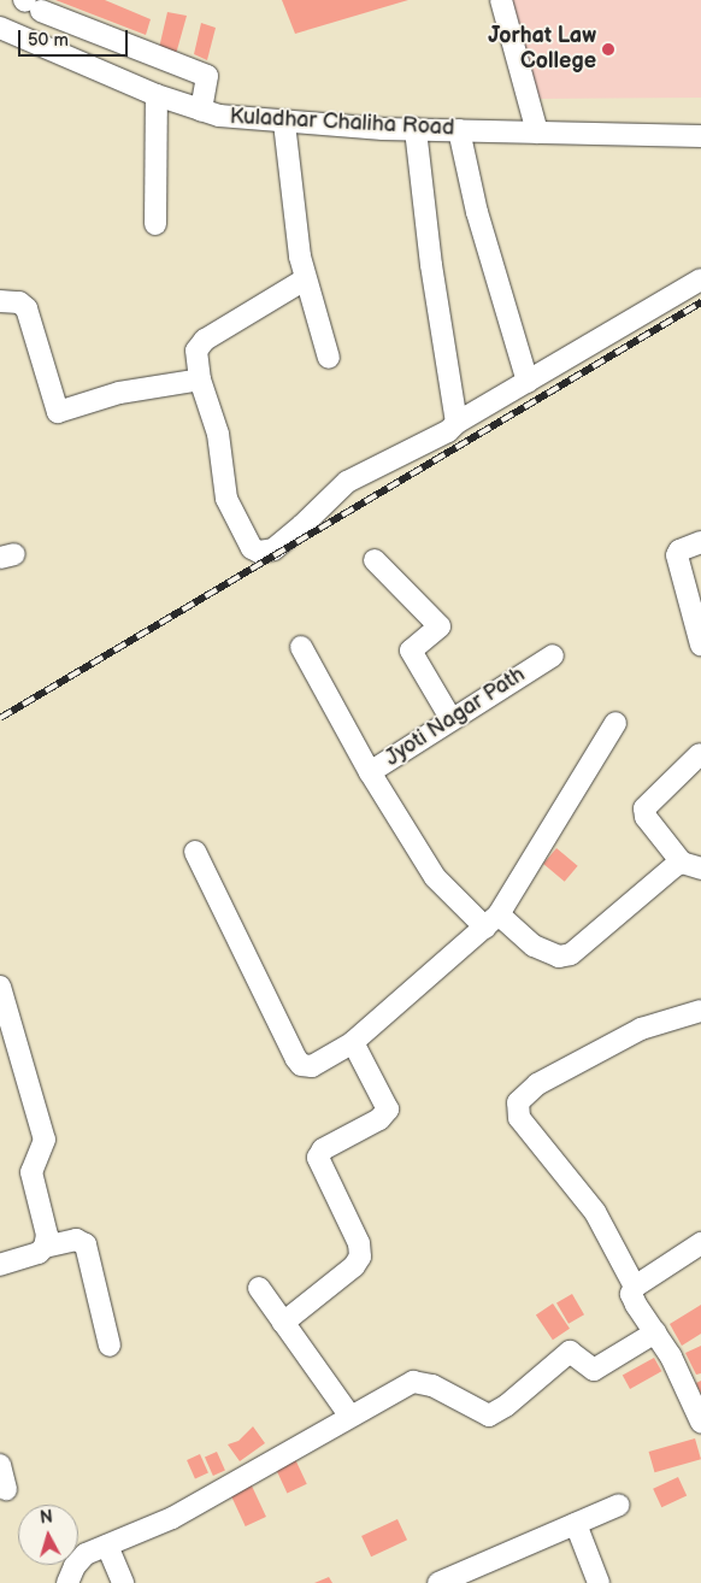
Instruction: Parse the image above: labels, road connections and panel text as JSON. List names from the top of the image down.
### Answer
{
  "streets": {
    "street": ["Kuladhar Chaliha Road", "Jyoti Nagar Path"]
  },
  "places": ["Jorhat Law College"],
  "scale_bar": "50 m",
  "north": "top"
}
